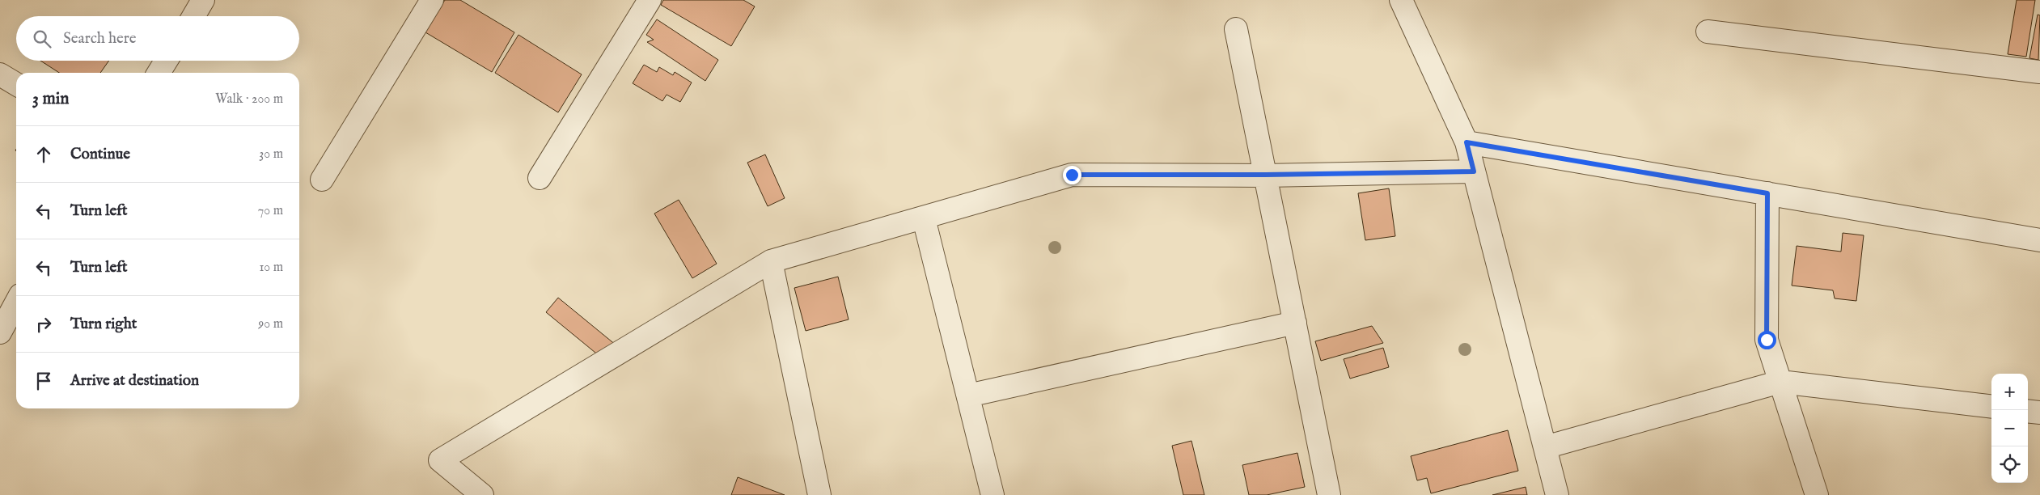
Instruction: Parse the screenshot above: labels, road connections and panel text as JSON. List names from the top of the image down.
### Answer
{
  "page": {
    "search": "Search here",
    "heading": ["3 min", "Walk · 200 m"],
    "list": [
      ["Continue", "30 m"],
      ["Turn left", "70 m"],
      ["Turn left", "10 m"],
      ["Turn right", "90 m"],
      "Arrive at destination"
    ],
    "map_buttons": ["+", "−"]
  }
}
